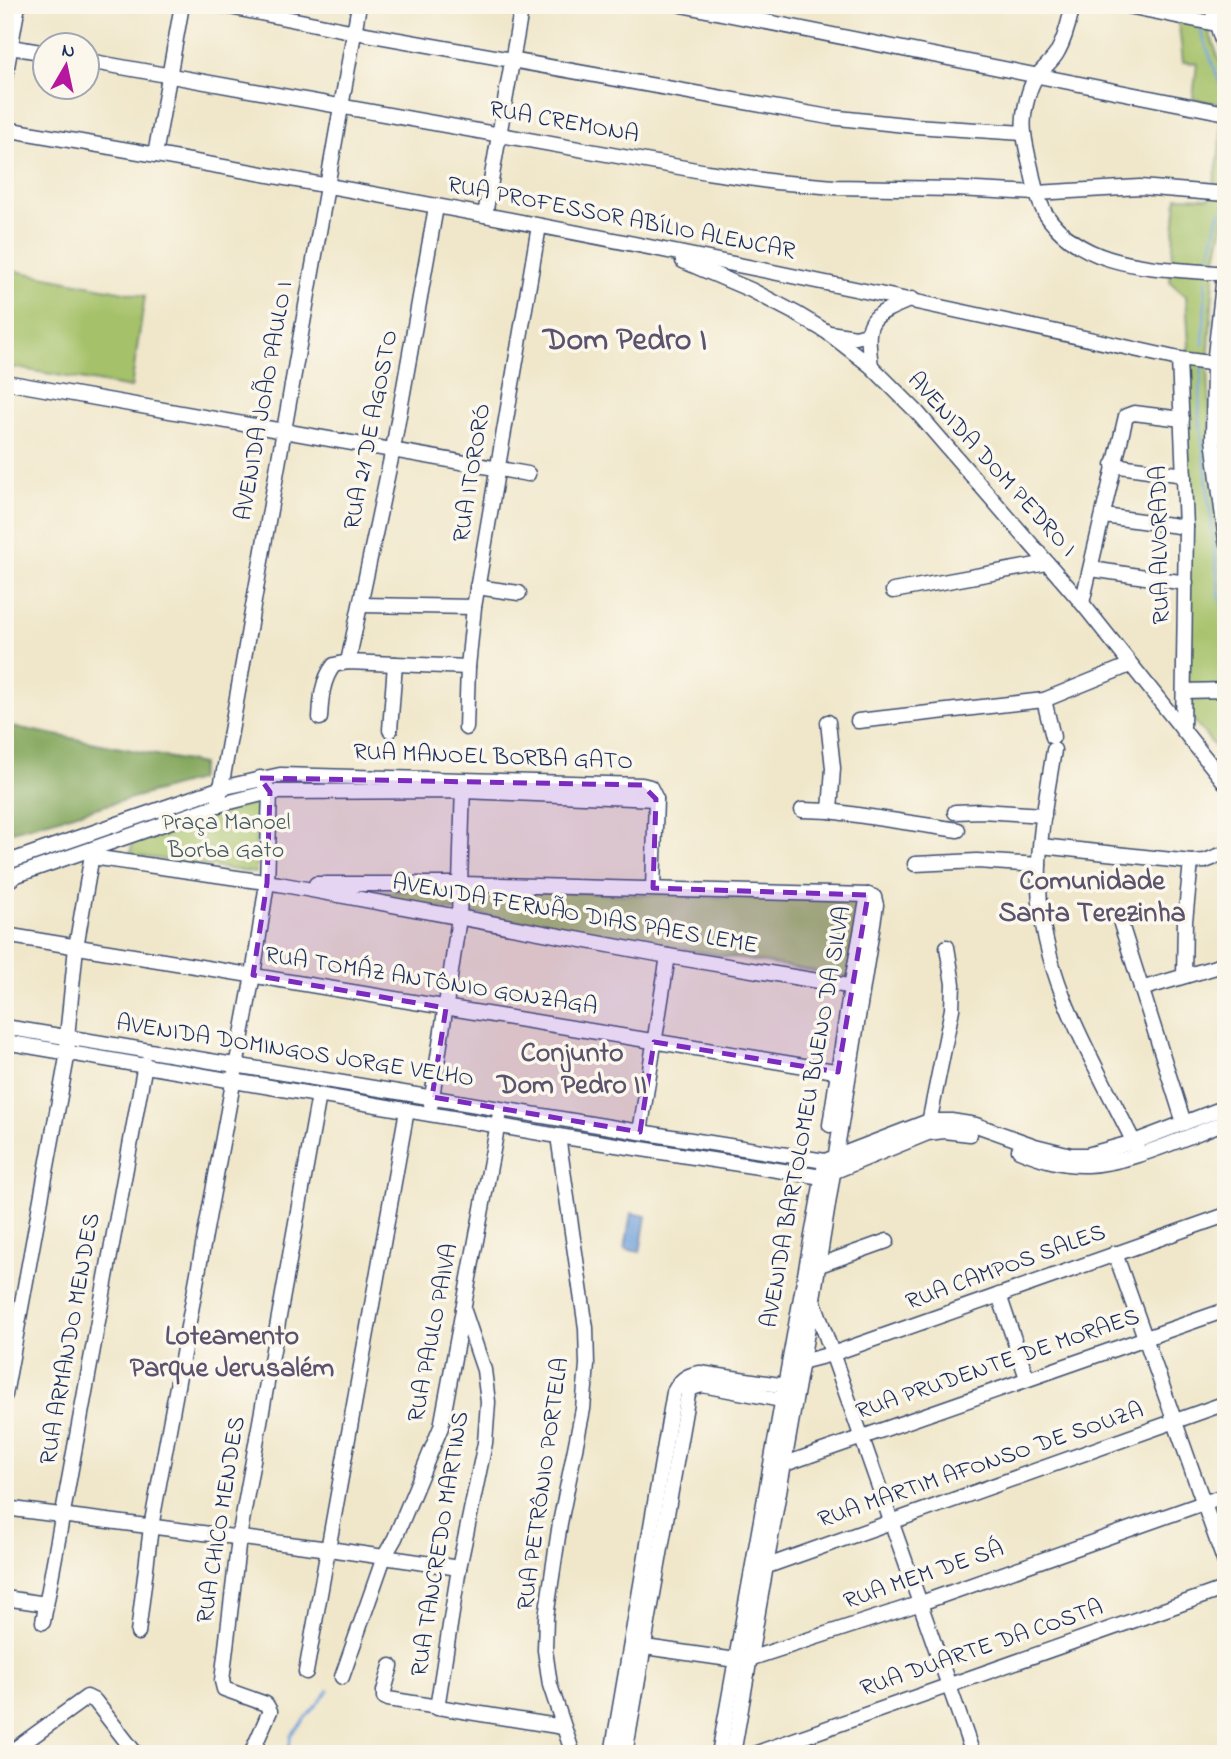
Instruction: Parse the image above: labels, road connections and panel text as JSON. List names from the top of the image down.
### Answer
{
  "streets": {
    "street": [
      "RUA CREMONA",
      "RUA PROFESSOR ABÍLIO ALENCAR",
      "AVENIDA JOÃO PAULO I",
      "RUA 21 DE AGOSTO",
      "AVENIDA DOM PEDRO I",
      "RUA ITORORÓ",
      "RUA ALVORADA",
      "RUA MANOEL BORBA GATO",
      "AVENIDA FERNÃO DIAS PAES LEME",
      "RUA TOMÁZ ANTÔNIO GONZAGA",
      "AVENIDA DOMINGOS JORGE VELHO",
      "AVENIDA BARTOLOMEU BUENO DA SILVA",
      "RUA CAMPOS SALES",
      "RUA PAULO PAIVA",
      "RUA ARMANDO MENDES",
      "RUA PRUDENTE DE MORAES",
      "RUA MARTIM AFONSO DE SOUZA",
      "RUA PETRÔNIO PORTELA",
      "RUA CHICO MENDES",
      "RUA TANCREDO MARTINS",
      "RUA MEM DE SÁ",
      "RUA DUARTE DA COSTA"
    ]
  },
  "crossings": [
    ["RUA CREMONA", "AVENIDA JOÃO PAULO I"],
    ["RUA PROFESSOR ABÍLIO ALENCAR", "AVENIDA JOÃO PAULO I"],
    ["RUA PROFESSOR ABÍLIO ALENCAR", "RUA 21 DE AGOSTO"],
    ["RUA PROFESSOR ABÍLIO ALENCAR", "AVENIDA DOM PEDRO I"],
    ["RUA PROFESSOR ABÍLIO ALENCAR", "RUA ITORORÓ"],
    ["RUA PROFESSOR ABÍLIO ALENCAR", "RUA ALVORADA"],
    ["AVENIDA JOÃO PAULO I", "RUA MANOEL BORBA GATO"],
    ["AVENIDA DOM PEDRO I", "RUA ALVORADA"],
    ["RUA MANOEL BORBA GATO", "AVENIDA FERNÃO DIAS PAES LEME"],
    ["AVENIDA FERNÃO DIAS PAES LEME", "AVENIDA BARTOLOMEU BUENO DA SILVA"],
    ["RUA TOMÁZ ANTÔNIO GONZAGA", "AVENIDA BARTOLOMEU BUENO DA SILVA"],
    ["AVENIDA DOMINGOS JORGE VELHO", "AVENIDA BARTOLOMEU BUENO DA SILVA"],
    ["AVENIDA DOMINGOS JORGE VELHO", "RUA PAULO PAIVA"],
    ["AVENIDA DOMINGOS JORGE VELHO", "RUA ARMANDO MENDES"],
    ["AVENIDA DOMINGOS JORGE VELHO", "RUA PETRÔNIO PORTELA"],
    ["AVENIDA DOMINGOS JORGE VELHO", "RUA CHICO MENDES"],
    ["AVENIDA BARTOLOMEU BUENO DA SILVA", "RUA CAMPOS SALES"],
    ["AVENIDA BARTOLOMEU BUENO DA SILVA", "RUA PRUDENTE DE MORAES"],
    ["AVENIDA BARTOLOMEU BUENO DA SILVA", "RUA MARTIM AFONSO DE SOUZA"],
    ["AVENIDA BARTOLOMEU BUENO DA SILVA", "RUA MEM DE SÁ"],
    ["RUA PAULO PAIVA", "RUA TANCREDO MARTINS"]
  ],
  "districts": [
    "Dom Pedro I",
    "Comunidade Santa Terezinha",
    "Conjunto Dom Pedro II",
    "Loteamento Parque Jerusalém"
  ],
  "parks": ["Praça Manoel Borba Gato"],
  "north": "top"
}
